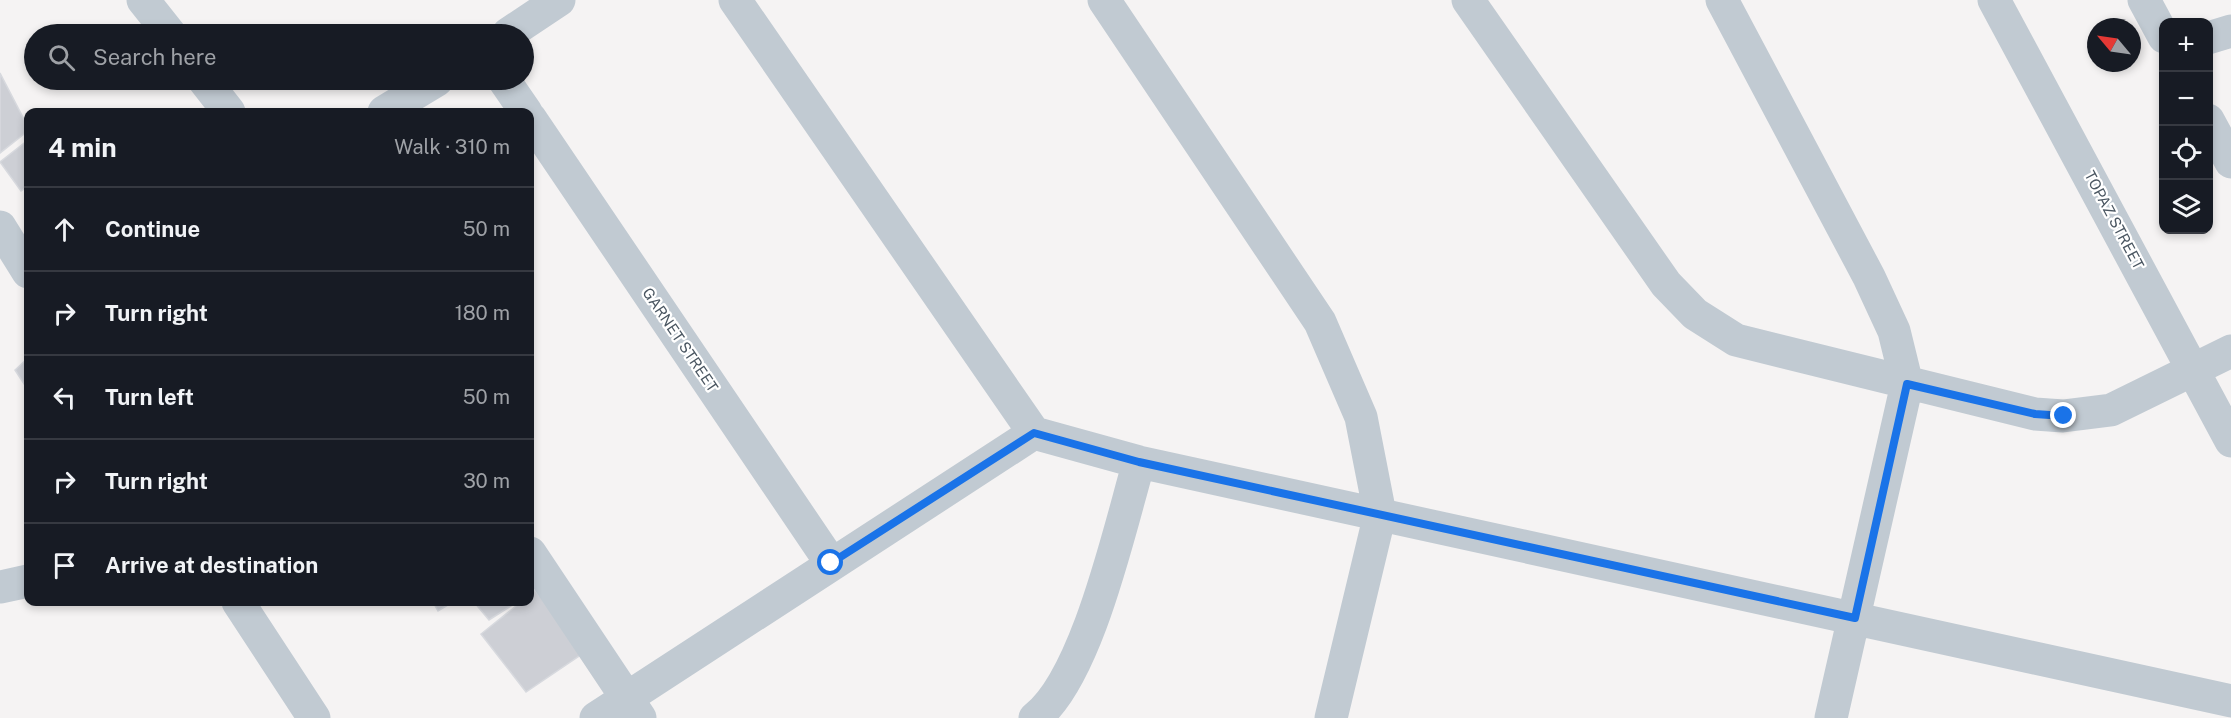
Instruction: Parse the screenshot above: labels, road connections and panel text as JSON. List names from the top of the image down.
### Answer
{
  "streets": {
    "street": ["TOPAZ STREET", "GARNET STREET"]
  },
  "north": "top left",
  "page": {
    "map_buttons": ["+", "−"],
    "search": "Search here",
    "heading": ["4 min", "Walk · 310 m"],
    "list": [
      ["Continue", "50 m"],
      ["Turn right", "180 m"],
      ["Turn left", "50 m"],
      ["Turn right", "30 m"],
      "Arrive at destination"
    ]
  }
}
